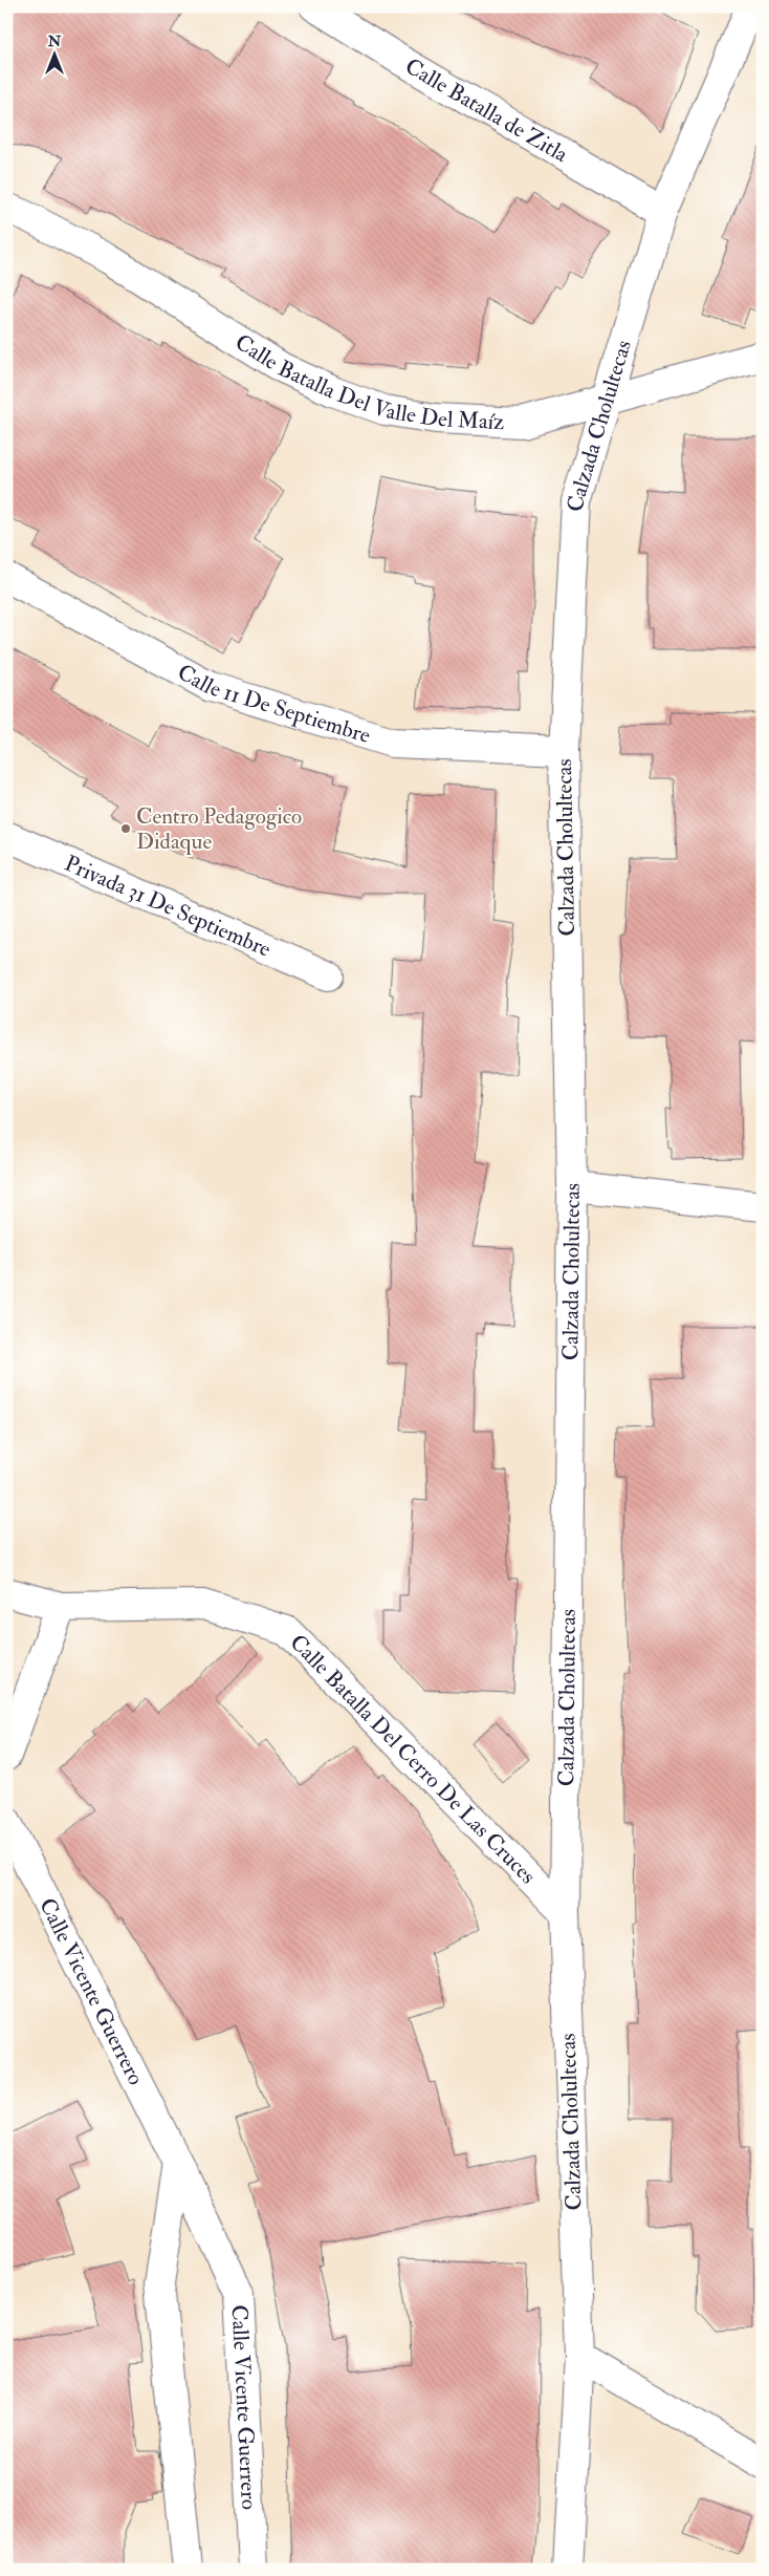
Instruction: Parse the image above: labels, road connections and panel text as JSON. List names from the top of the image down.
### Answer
{
  "streets": {
    "street": [
      "Calle Batalla de Zitla",
      "Calle Batalla Del Valle Del Maíz",
      "Calzada Cholultecas",
      "Calle 11 De Septiembre",
      "Privada 31 De Septiembre",
      "Calle Batalla Del Cerro De Las Cruces",
      "Calle Vicente Guerrero"
    ]
  },
  "crossings": [
    ["Calle Batalla de Zitla", "Calzada Cholultecas"],
    ["Calle Batalla Del Valle Del Maíz", "Calzada Cholultecas"],
    ["Calzada Cholultecas", "Calle 11 De Septiembre"],
    ["Calzada Cholultecas", "Calle Batalla Del Cerro De Las Cruces"]
  ],
  "places": ["Centro Pedagogico Didaque"],
  "north": "top"
}
